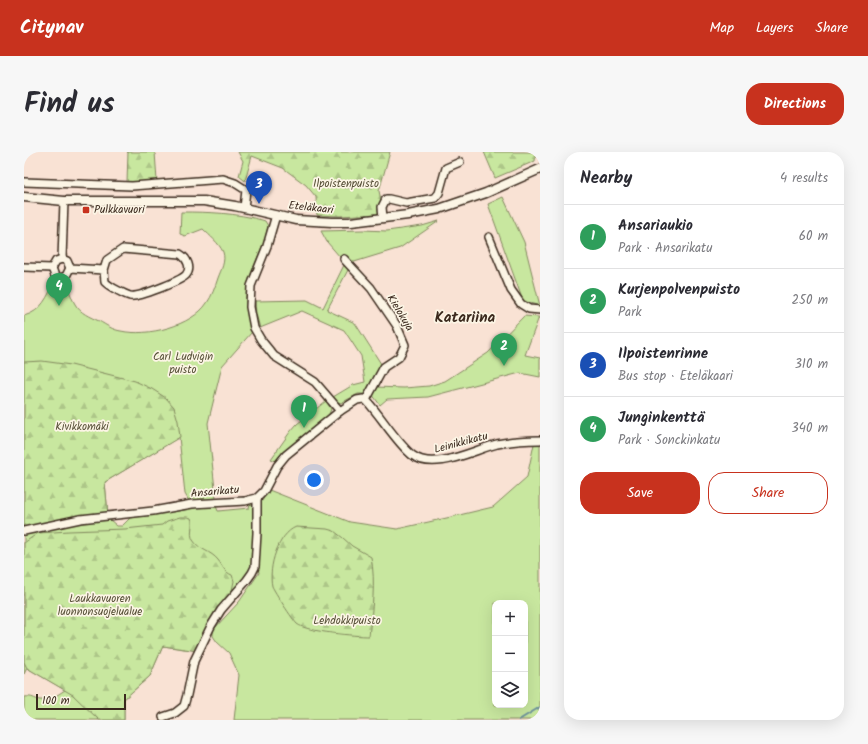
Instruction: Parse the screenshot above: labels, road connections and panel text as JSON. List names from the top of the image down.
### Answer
{
  "streets": {
    "main road": ["Eteläkaari"],
    "street": ["Kielokuja", "Leinikkikatu", "Ansarikatu"]
  },
  "crossings": [
    ["Kielokuja", "Leinikkikatu"]
  ],
  "districts": ["Katariina"],
  "parks": [
    "Ilpoistenpuisto",
    "Carl Ludvigin puisto",
    "Kivikkomäki",
    "Laukkavuoren luonnonsuojelualue",
    "Lehdokkipuisto"
  ],
  "places": {
    "transit": ["Pulkkavuori"]
  },
  "scale_bar": "100 m",
  "page": {
    "header": "Citynav",
    "nav": ["Map", "Layers", "Share"],
    "title": "Find us",
    "buttons": [
      "Directions",
      ["Save", "Share"]
    ],
    "heading": ["Nearby", "4 results"],
    "pins": [
      "3",
      "4",
      "2",
      "1"
    ],
    "list": [
      {
        "mark": "1",
        "name": "Ansariaukio",
        "note": "Park · Ansarikatu",
        "value": "60 m"
      },
      {
        "mark": "2",
        "name": "Kurjenpolvenpuisto",
        "note": "Park",
        "value": "250 m"
      },
      {
        "mark": "3",
        "name": "Ilpoistenrinne",
        "note": "Bus stop · Eteläkaari",
        "value": "310 m"
      },
      {
        "mark": "4",
        "name": "Junginkenttä",
        "note": "Park · Sonckinkatu",
        "value": "340 m"
      }
    ],
    "map_buttons": ["+", "−"],
    "scale": "100 m"
  }
}
